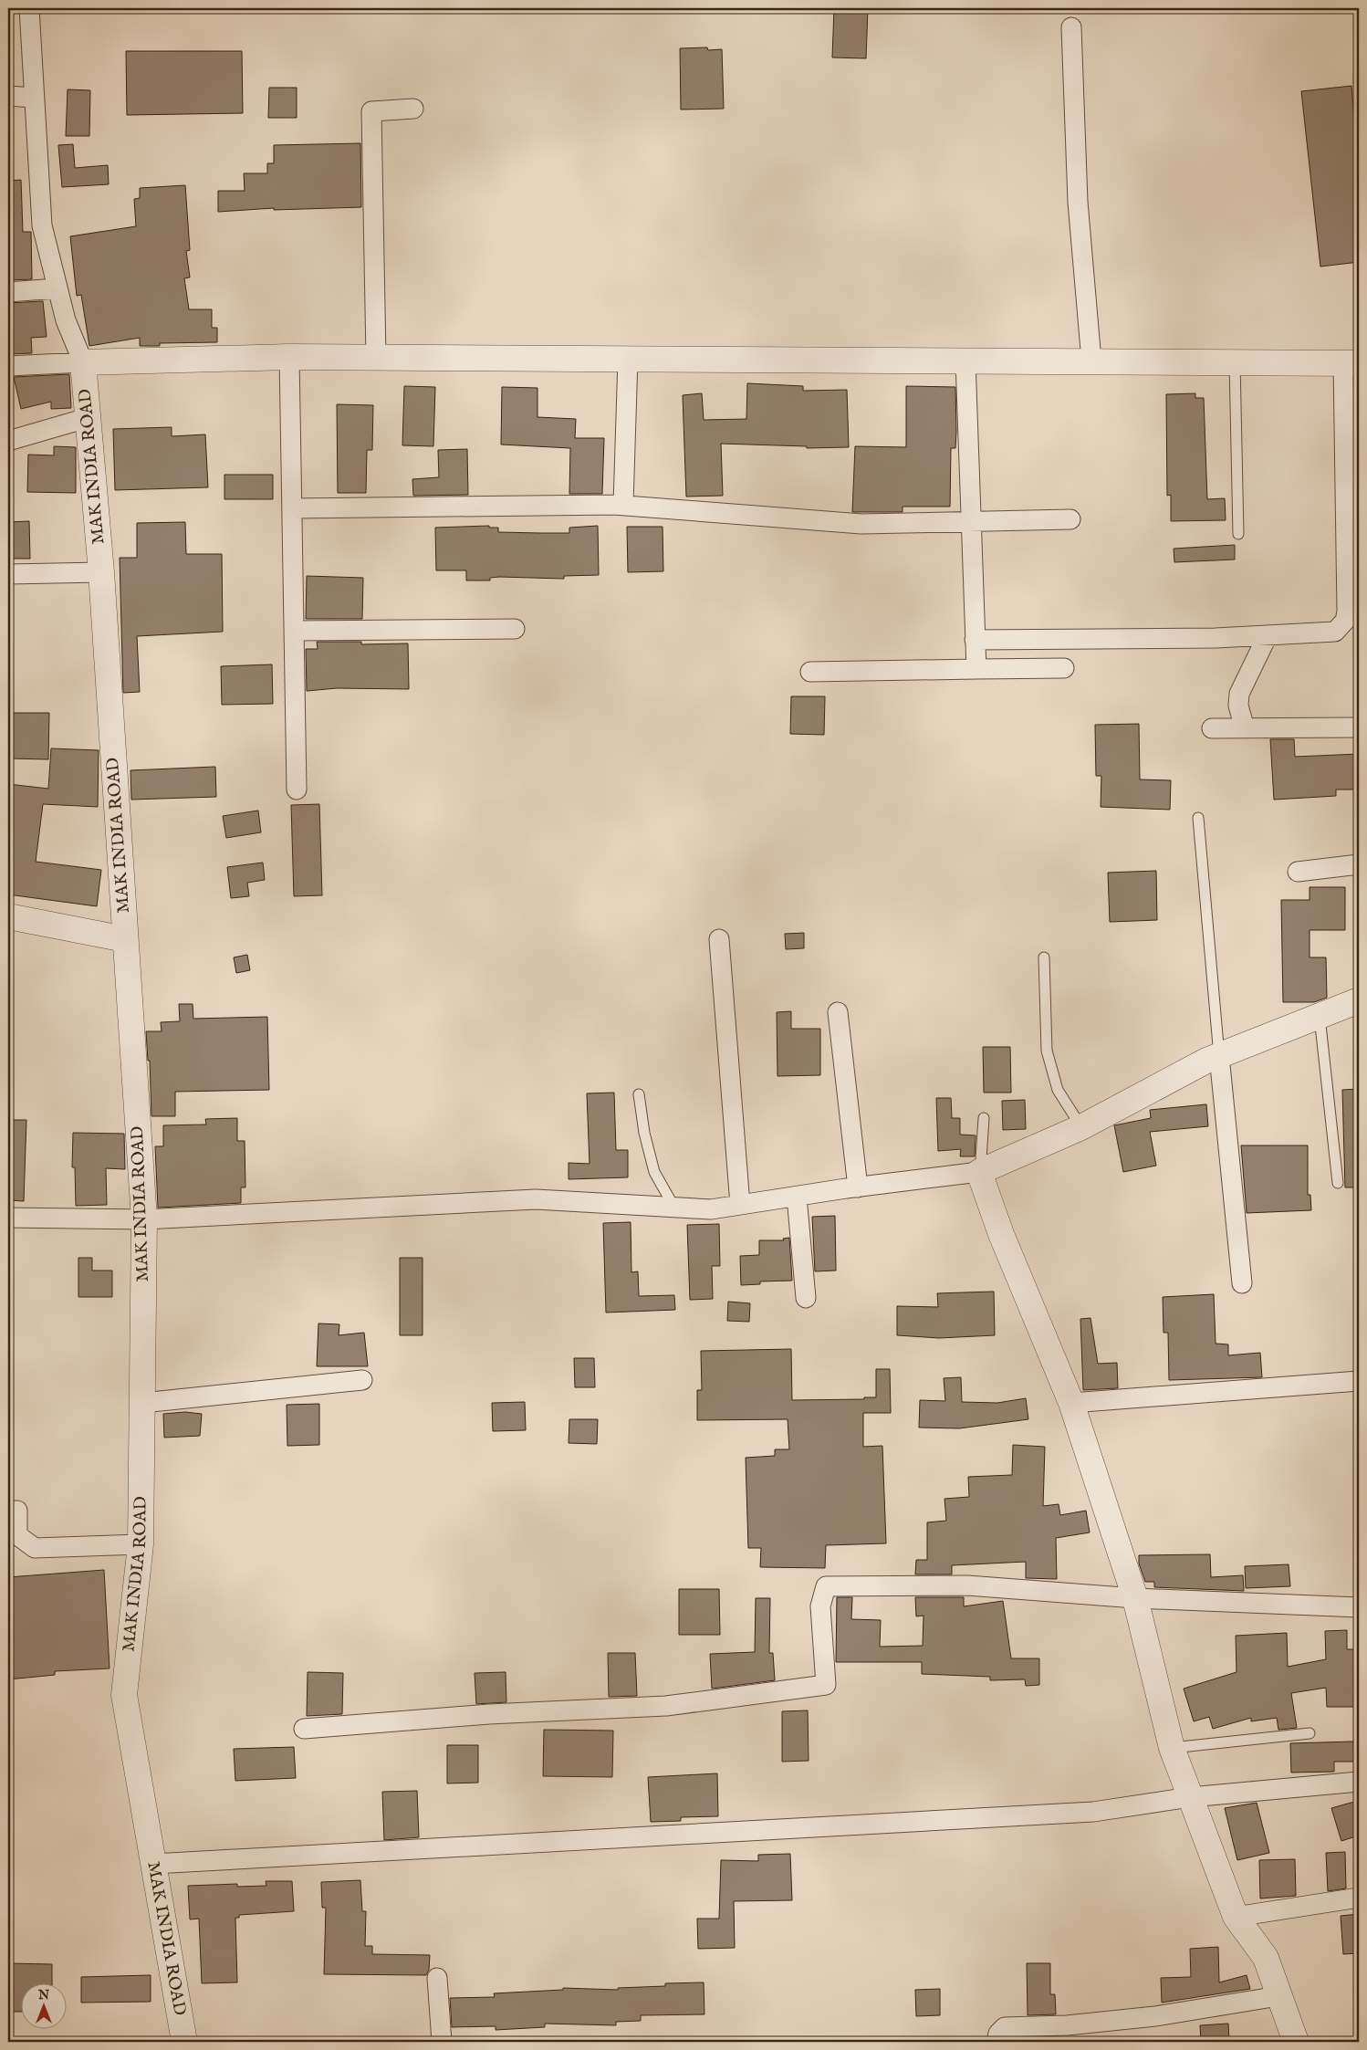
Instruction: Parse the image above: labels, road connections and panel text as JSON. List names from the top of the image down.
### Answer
{
  "streets": {
    "street": ["MAK INDIA ROAD"]
  },
  "north": "top"
}
